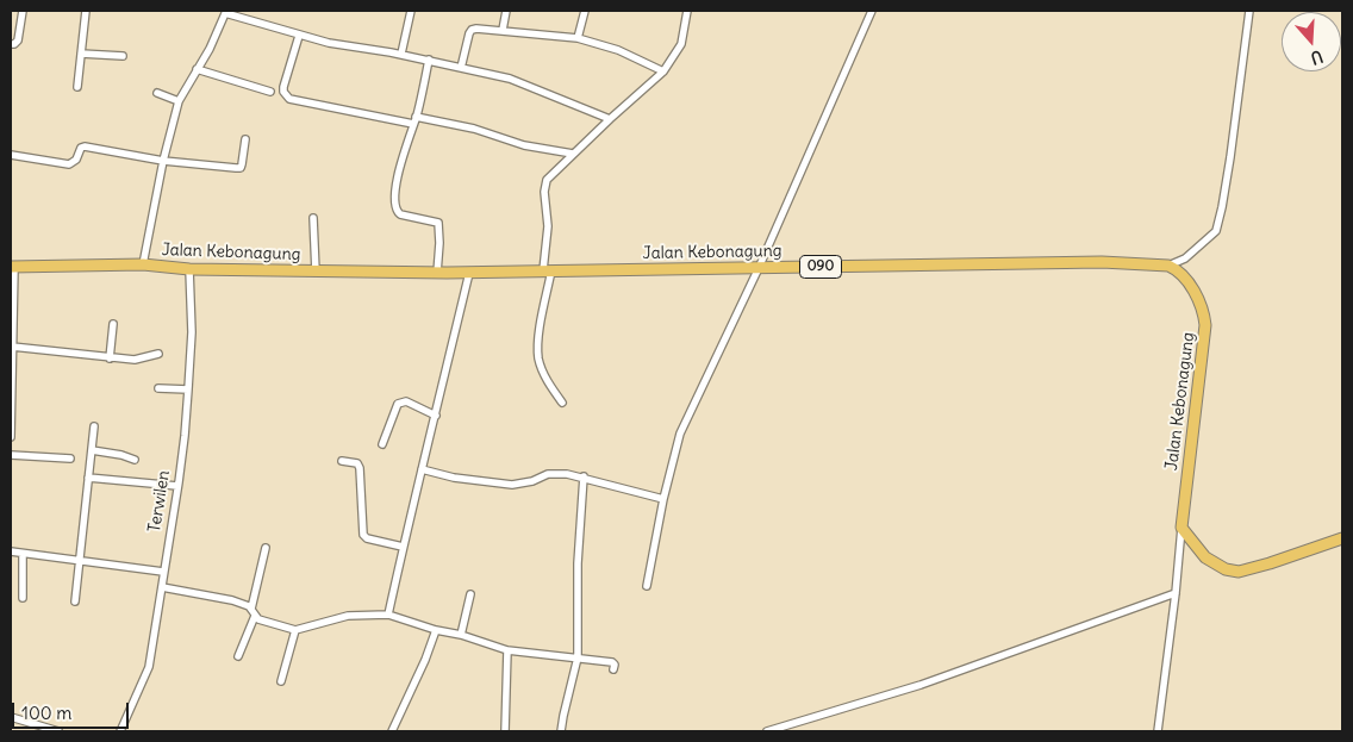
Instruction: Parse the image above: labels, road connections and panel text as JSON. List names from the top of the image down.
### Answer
{
  "streets": {
    "main road": ["Jalan Kebonagung", "090"],
    "street": ["Terwilen"]
  },
  "crossings": [
    ["Jalan Kebonagung", "Terwilen"]
  ],
  "scale_bar": "100 m",
  "north": "bottom"
}
